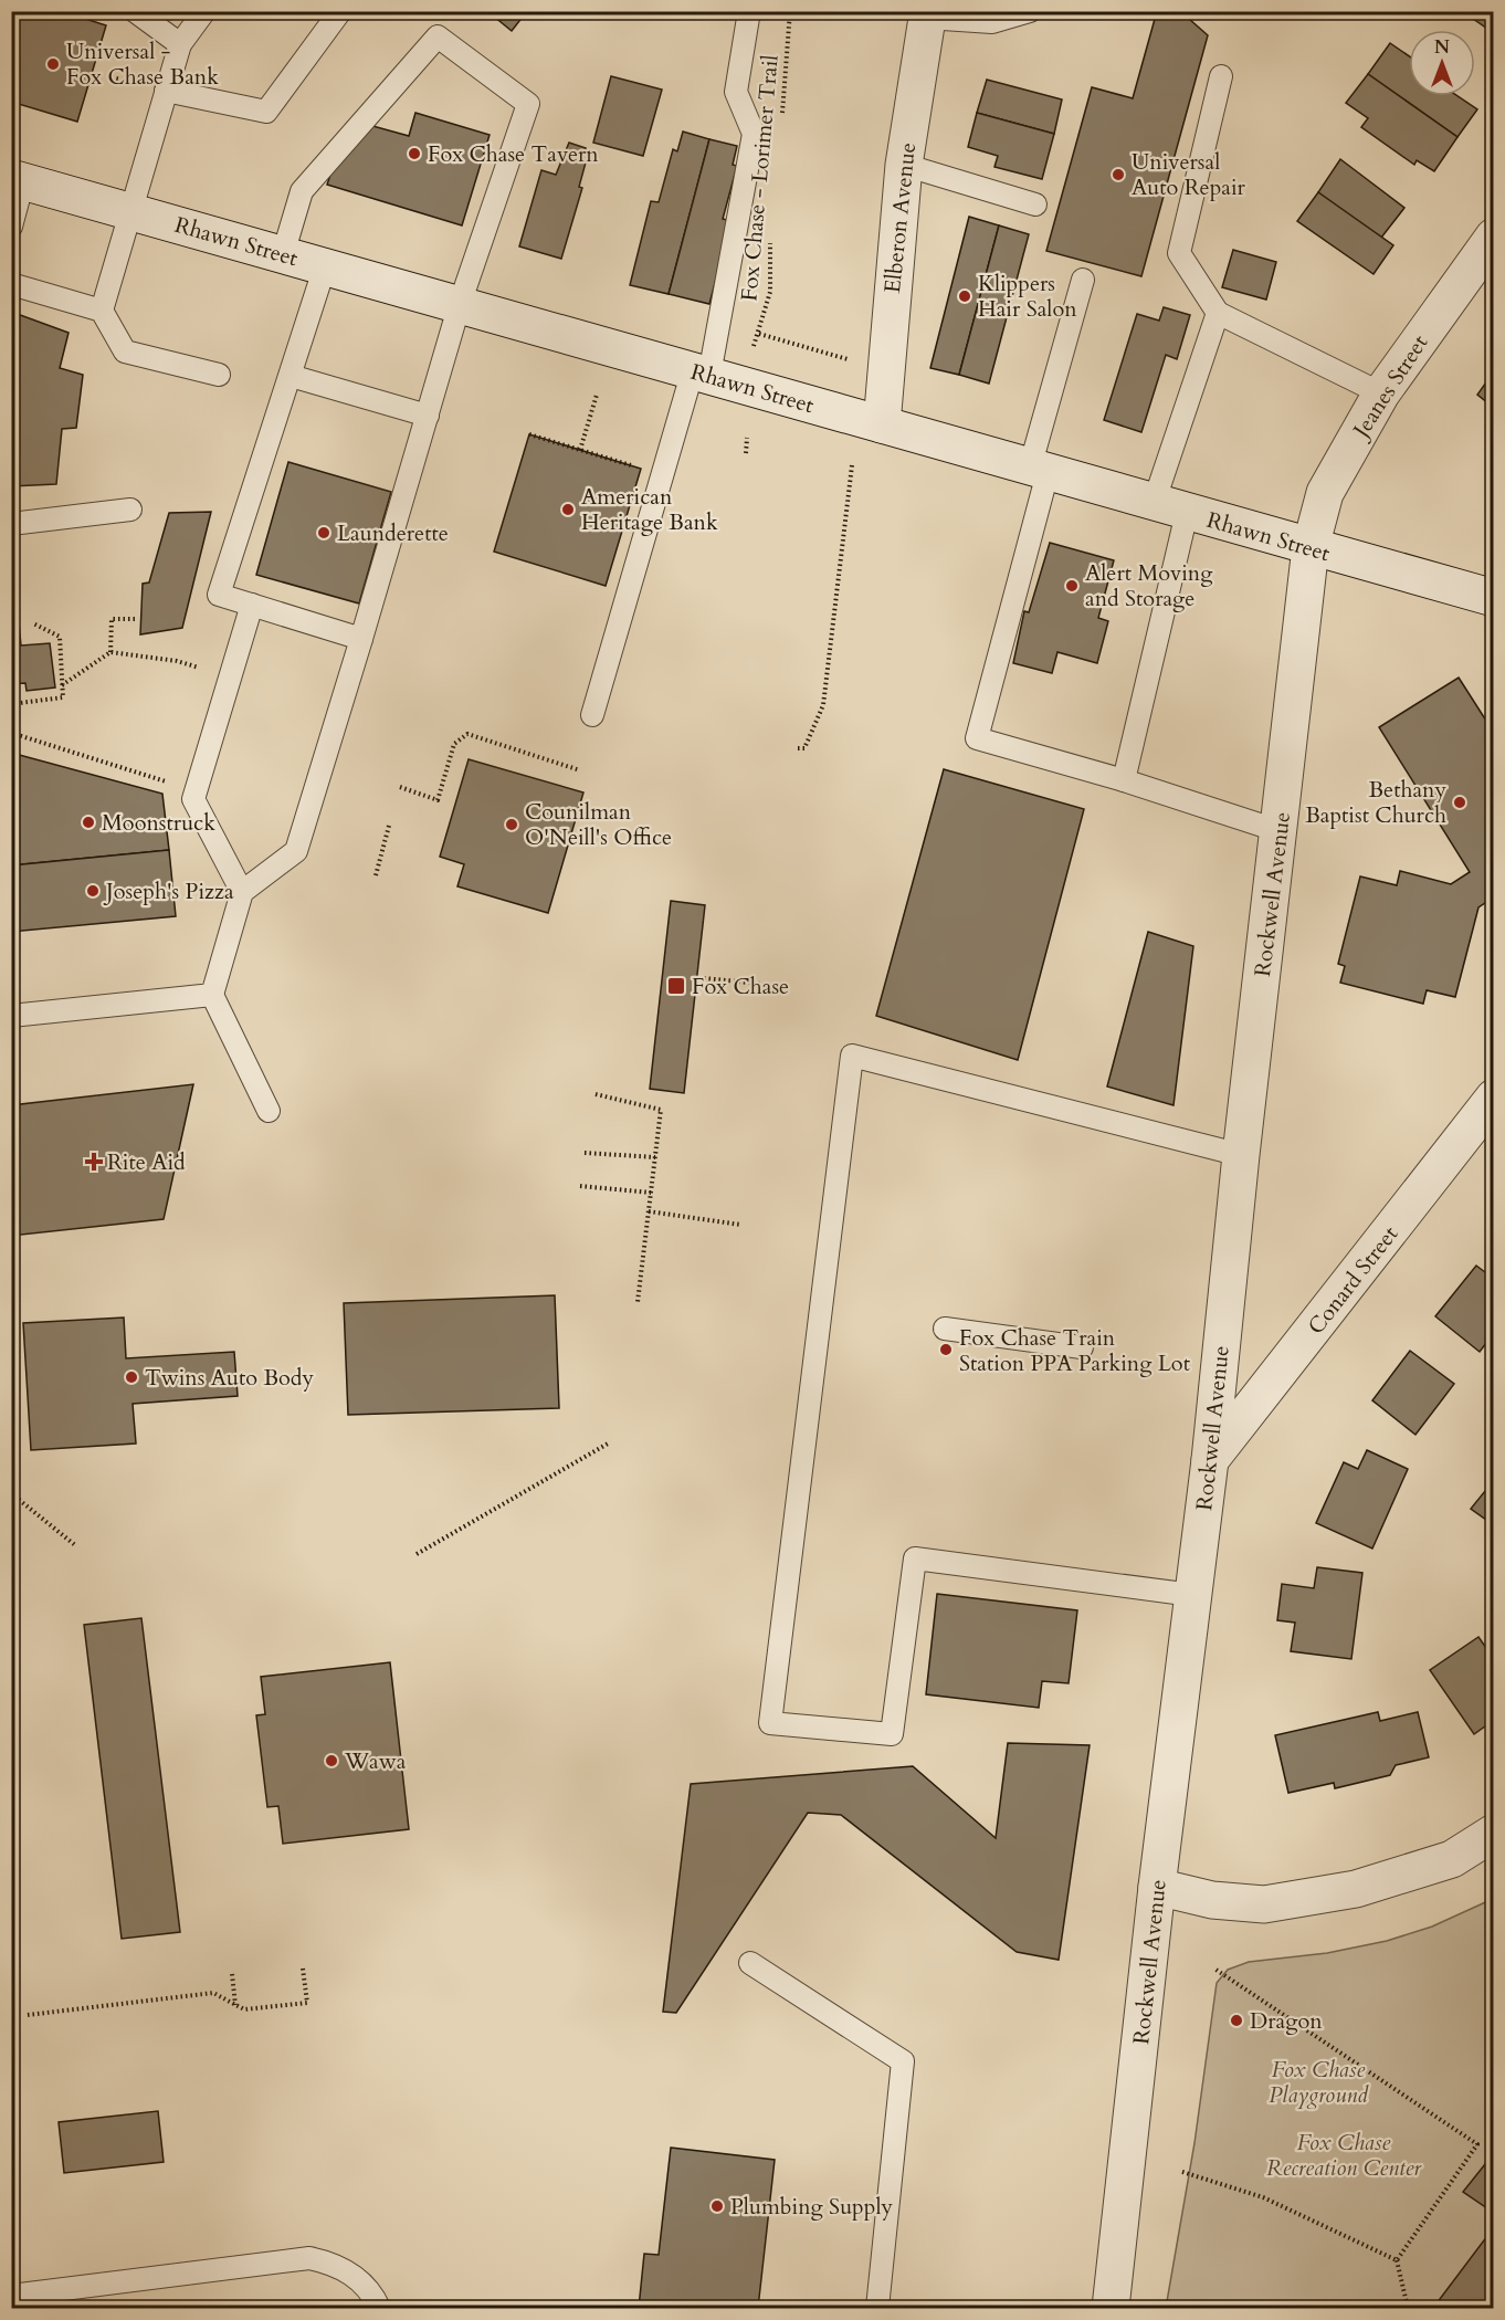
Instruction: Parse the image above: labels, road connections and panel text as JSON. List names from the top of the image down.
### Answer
{
  "streets": {
    "street": [
      "Elberon Avenue",
      "Rhawn Street",
      "Jeanes Street",
      "Rockwell Avenue",
      "Conard Street"
    ],
    "path": ["Fox Chase - Lorimer Trail"]
  },
  "crossings": [
    ["Elberon Avenue", "Rhawn Street"],
    ["Rhawn Street", "Jeanes Street"],
    ["Rhawn Street", "Rockwell Avenue"],
    ["Jeanes Street", "Rockwell Avenue"],
    ["Rockwell Avenue", "Conard Street"]
  ],
  "parks": ["Fox Chase Playground", "Fox Chase Recreation Center"],
  "places": {
    "other": [
      "Universal - Fox Chase Bank",
      "Fox Chase Tavern",
      "Universal Auto Repair",
      "Klippers Hair Salon",
      "American Heritage Bank",
      "Launderette",
      "Alert Moving and Storage",
      "Bethany Baptist Church",
      "Moonstruck",
      "Counilman O'Neill's Office",
      "Joseph's Pizza",
      "Fox Chase Train Station PPA Parking Lot",
      "Twins Auto Body",
      "Wawa",
      "Dragon",
      "Plumbing Supply"
    ],
    "transit": ["Fox Chase"],
    "health": ["Rite Aid"]
  },
  "north": "top"
}
